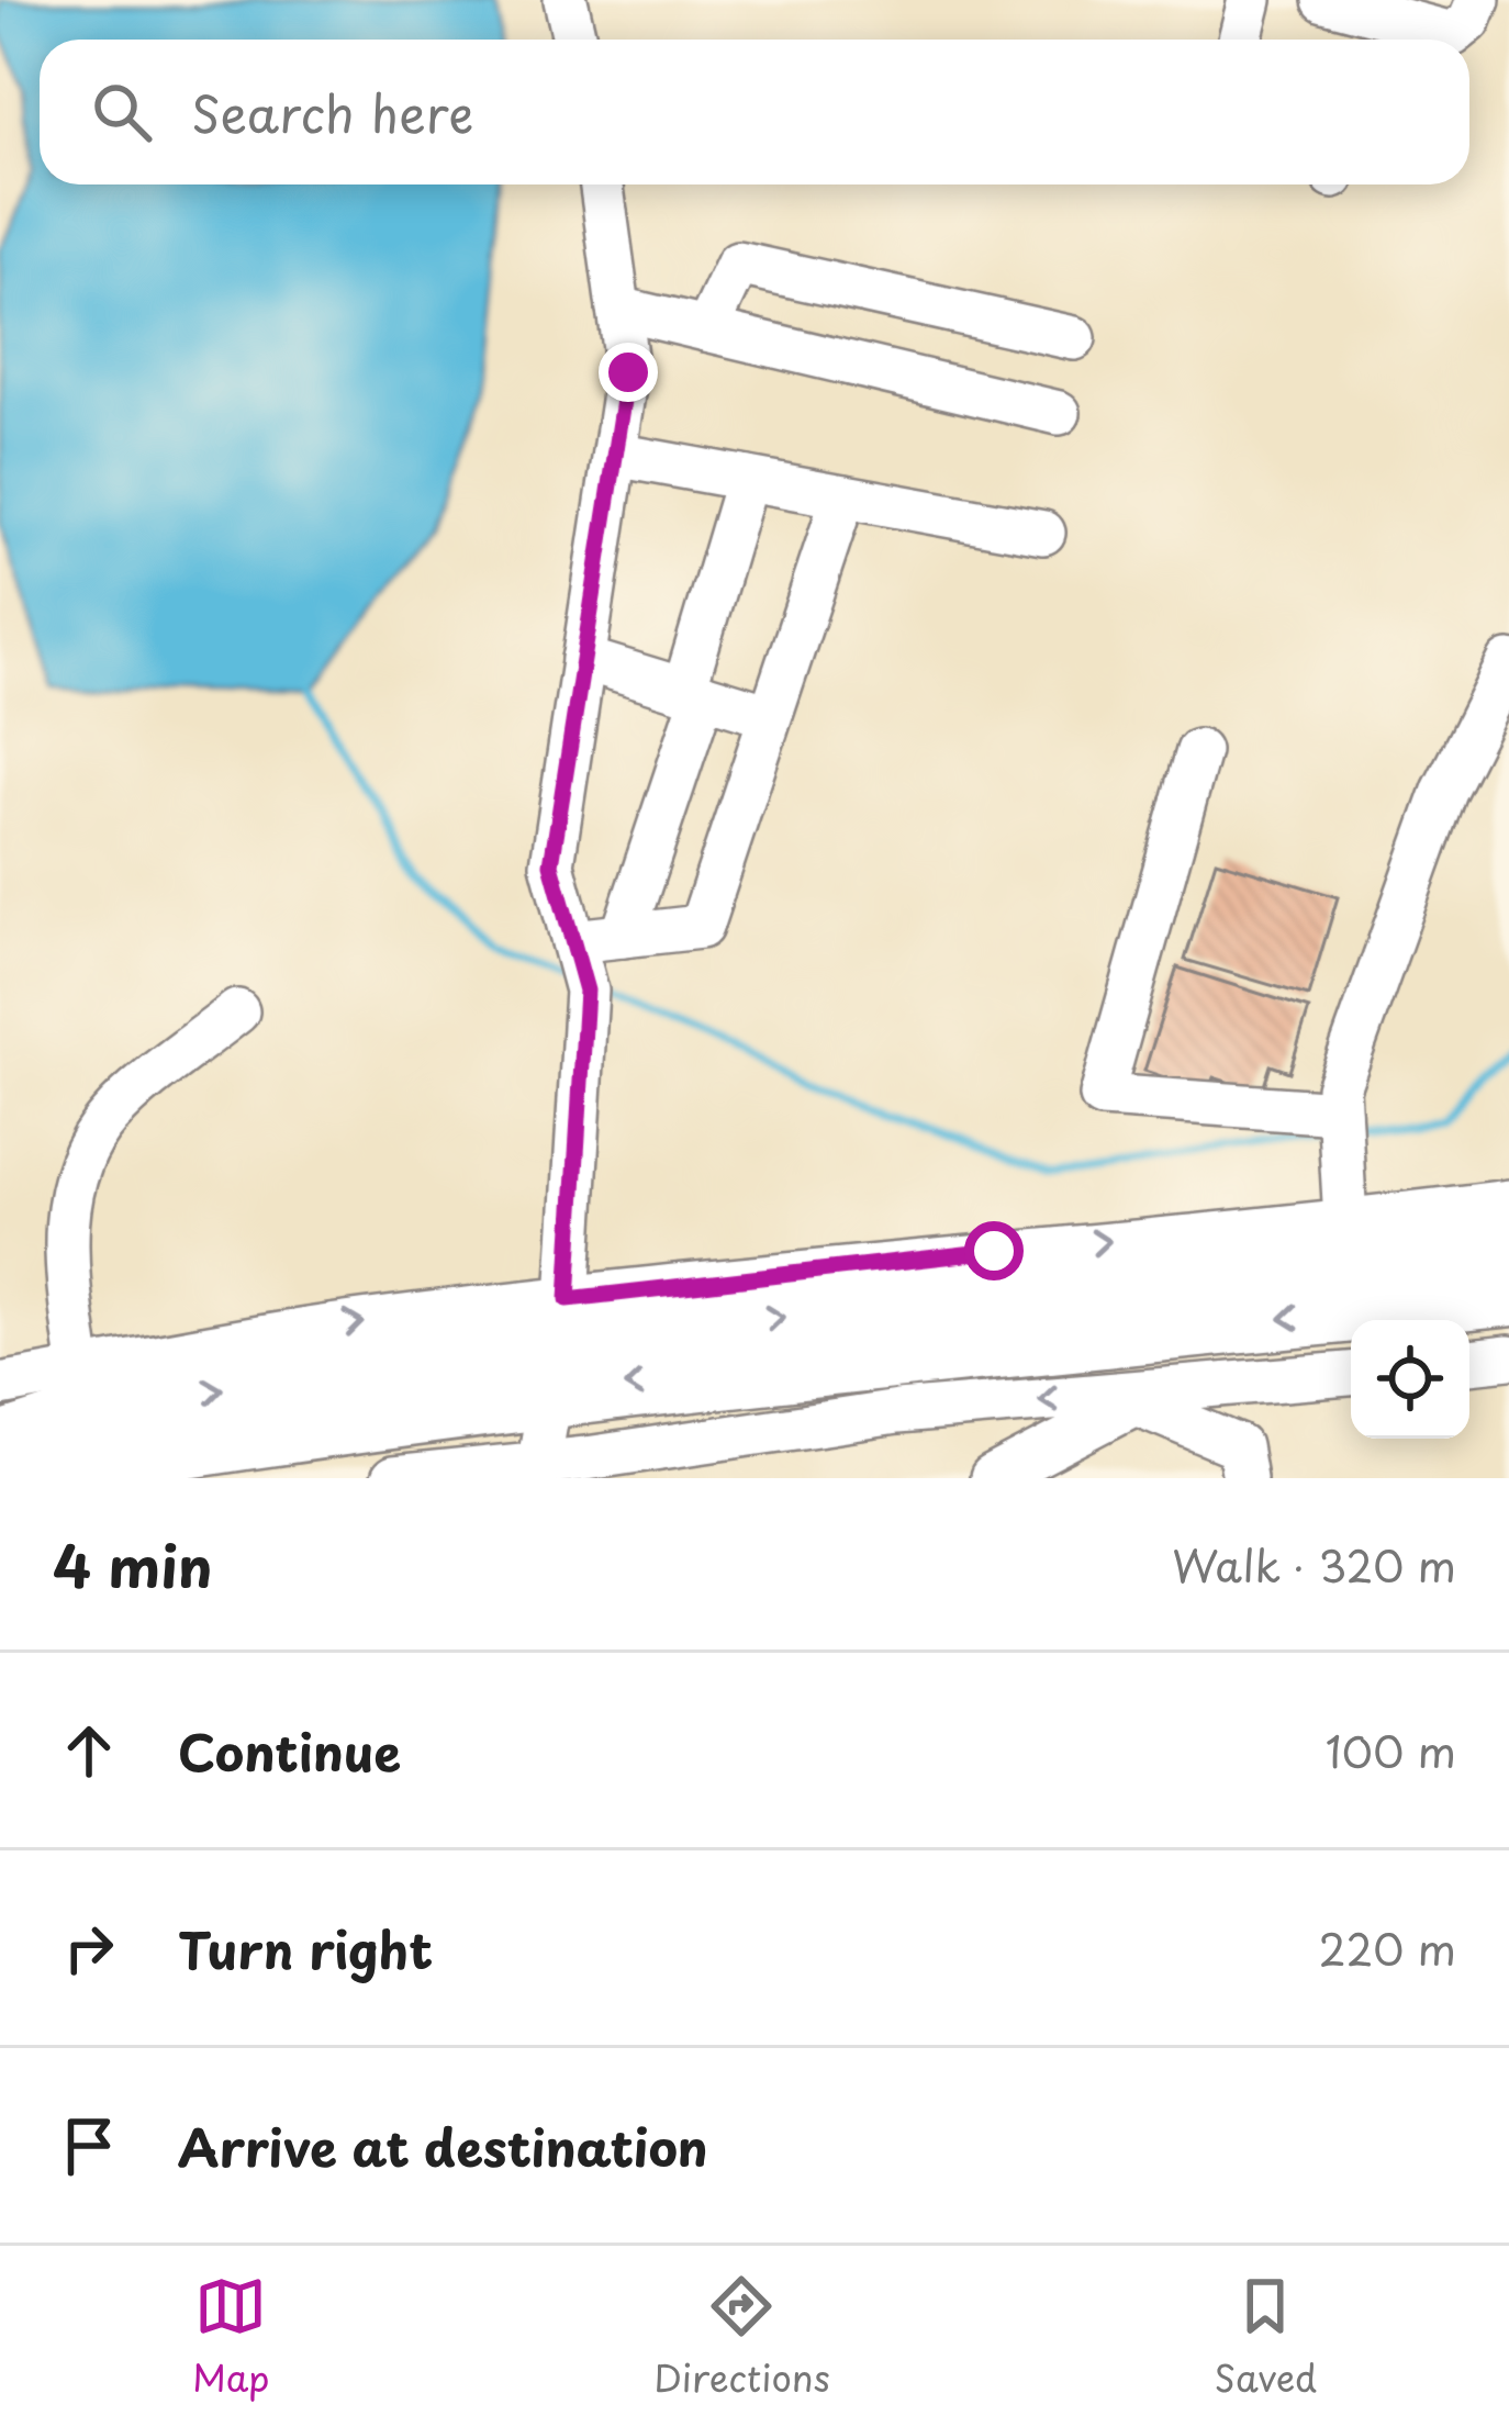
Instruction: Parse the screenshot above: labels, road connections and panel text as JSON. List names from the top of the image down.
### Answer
{
  "page": {
    "search": "Search here",
    "heading": ["4 min", "Walk · 320 m"],
    "list": [
      ["Continue", "100 m"],
      ["Turn right", "220 m"],
      "Arrive at destination"
    ],
    "nav": ["Map", "Directions", "Saved"]
  }
}
